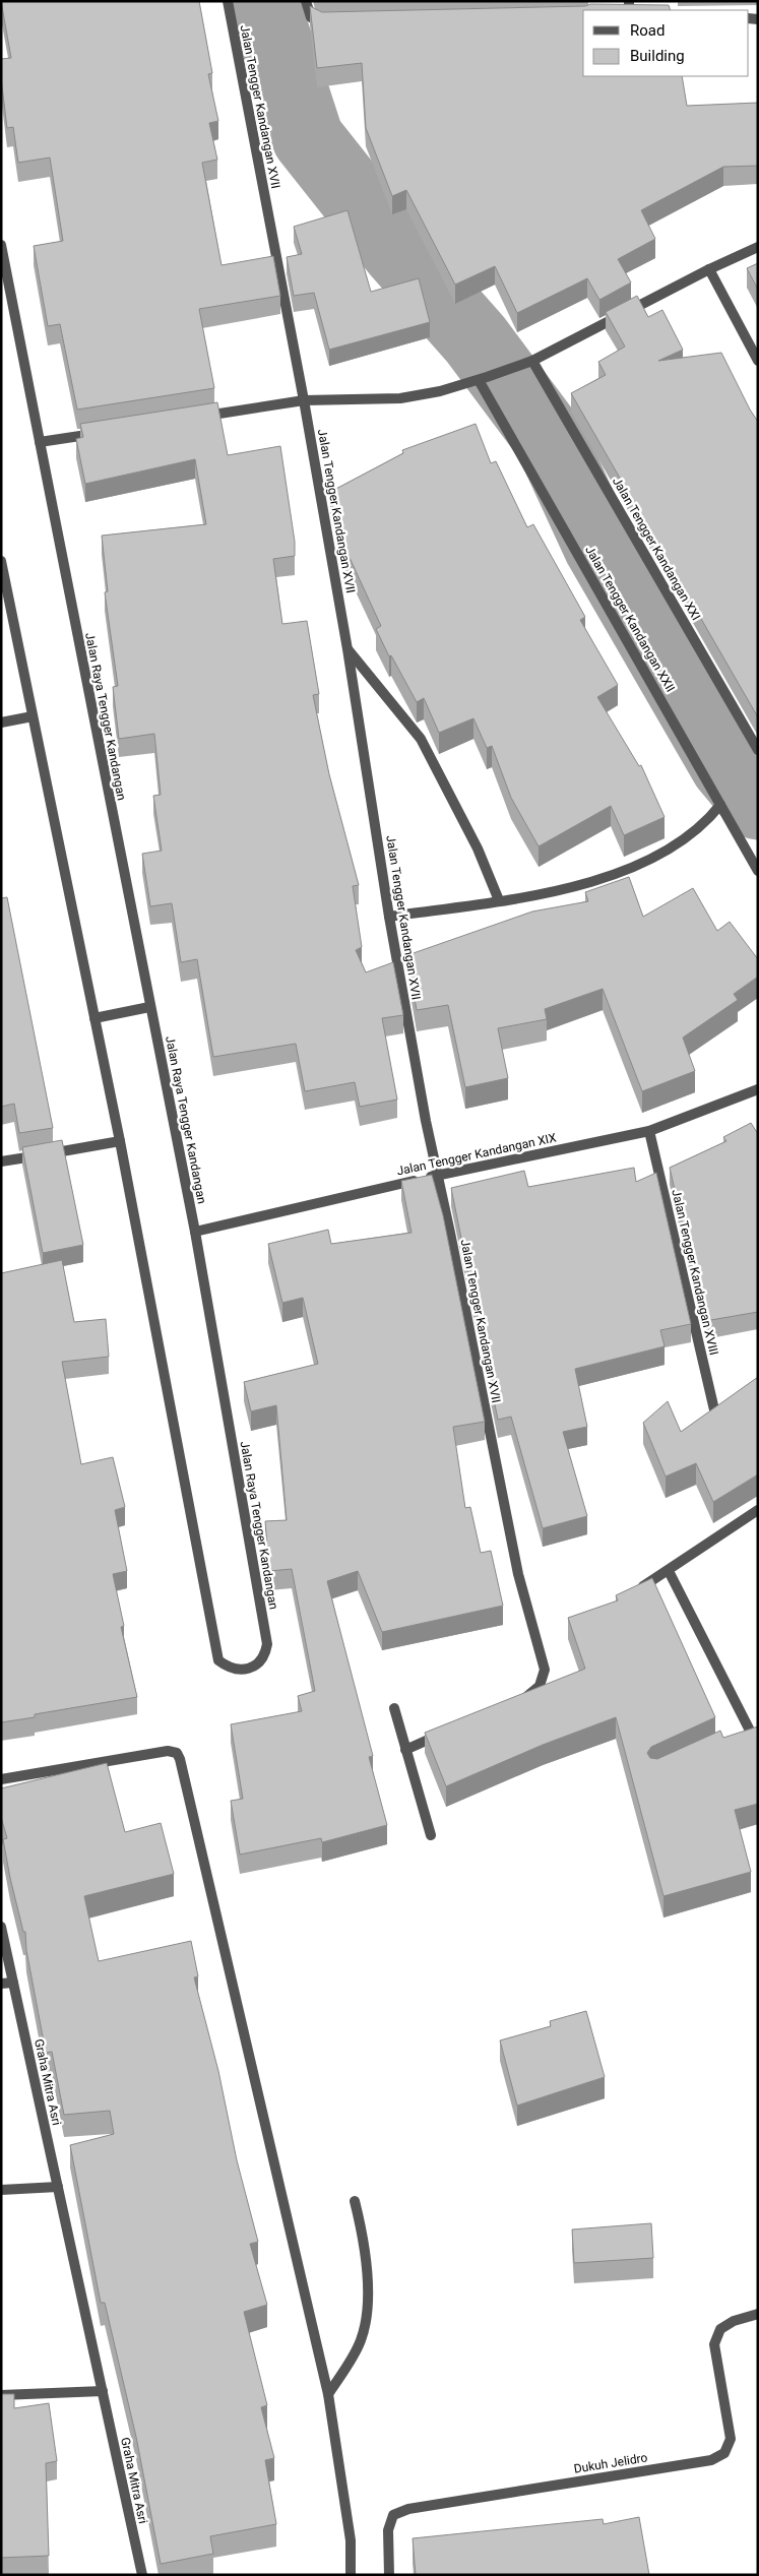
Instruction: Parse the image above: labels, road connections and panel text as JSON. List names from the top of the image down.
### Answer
{
  "streets": {
    "street": [
      "Jalan Tengger Kandangan XVII",
      "Jalan Tengger Kandangan XXI",
      "Jalan Tengger Kandangan XXII",
      "Jalan Raya Tengger Kandangan",
      "Jalan Tengger Kandangan XIX",
      "Jalan Tengger Kandangan XVIII",
      "Graha Mitra Asri",
      "Dukuh Jelidro"
    ]
  },
  "crossings": [
    ["Jalan Tengger Kandangan XVII", "Jalan Tengger Kandangan XIX"],
    ["Jalan Raya Tengger Kandangan", "Jalan Tengger Kandangan XIX"],
    ["Jalan Tengger Kandangan XIX", "Jalan Tengger Kandangan XVIII"]
  ],
  "legend": ["Road", "Building"]
}
